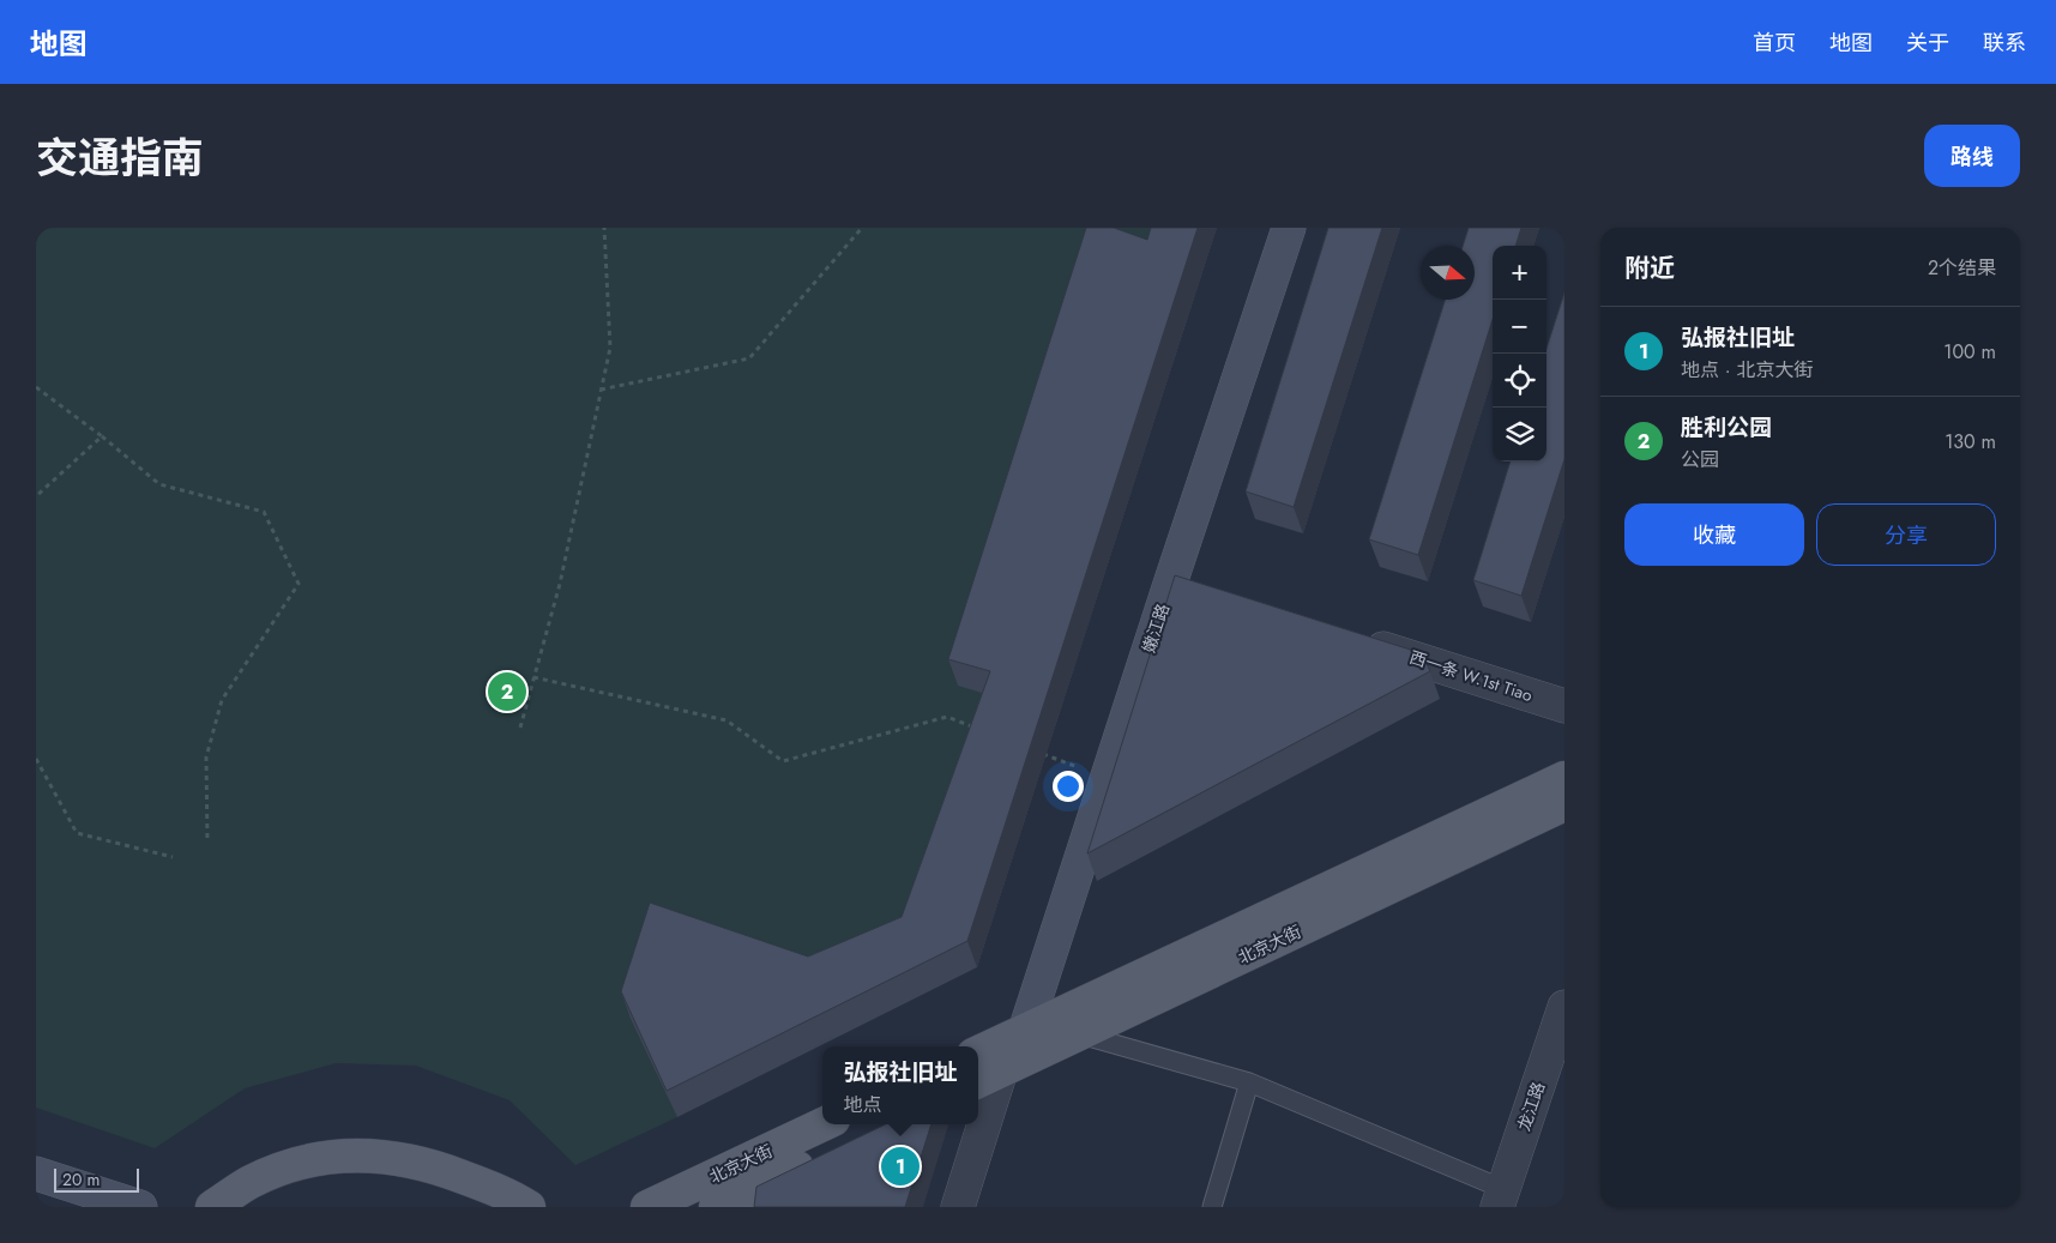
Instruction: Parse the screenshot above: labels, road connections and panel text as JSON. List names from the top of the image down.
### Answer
{
  "streets": {
    "main road": ["嫩江路", "北京大街"],
    "street": ["西一条 W.1st Tiao", "龙江路"]
  },
  "crossings": [
    ["嫩江路", "北京大街"]
  ],
  "scale_bar": "20 m",
  "north": "right",
  "page": {
    "header": "地图",
    "nav": [
      "首页",
      "地图",
      "关于",
      "联系"
    ],
    "title": "交通指南",
    "buttons": [
      "路线",
      ["收藏", "分享"]
    ],
    "heading": ["附近", "2个结果"],
    "map_buttons": ["+", "−"],
    "list": [
      {
        "mark": "1",
        "name": "弘报社旧址",
        "note": "地点 · 北京大街",
        "value": "100 m"
      },
      {
        "mark": "2",
        "name": "胜利公园",
        "note": "公园",
        "value": "130 m"
      }
    ],
    "pins": ["2", "1"],
    "popup": ["弘报社旧址", "地点"],
    "scale": "20 m"
  }
}
